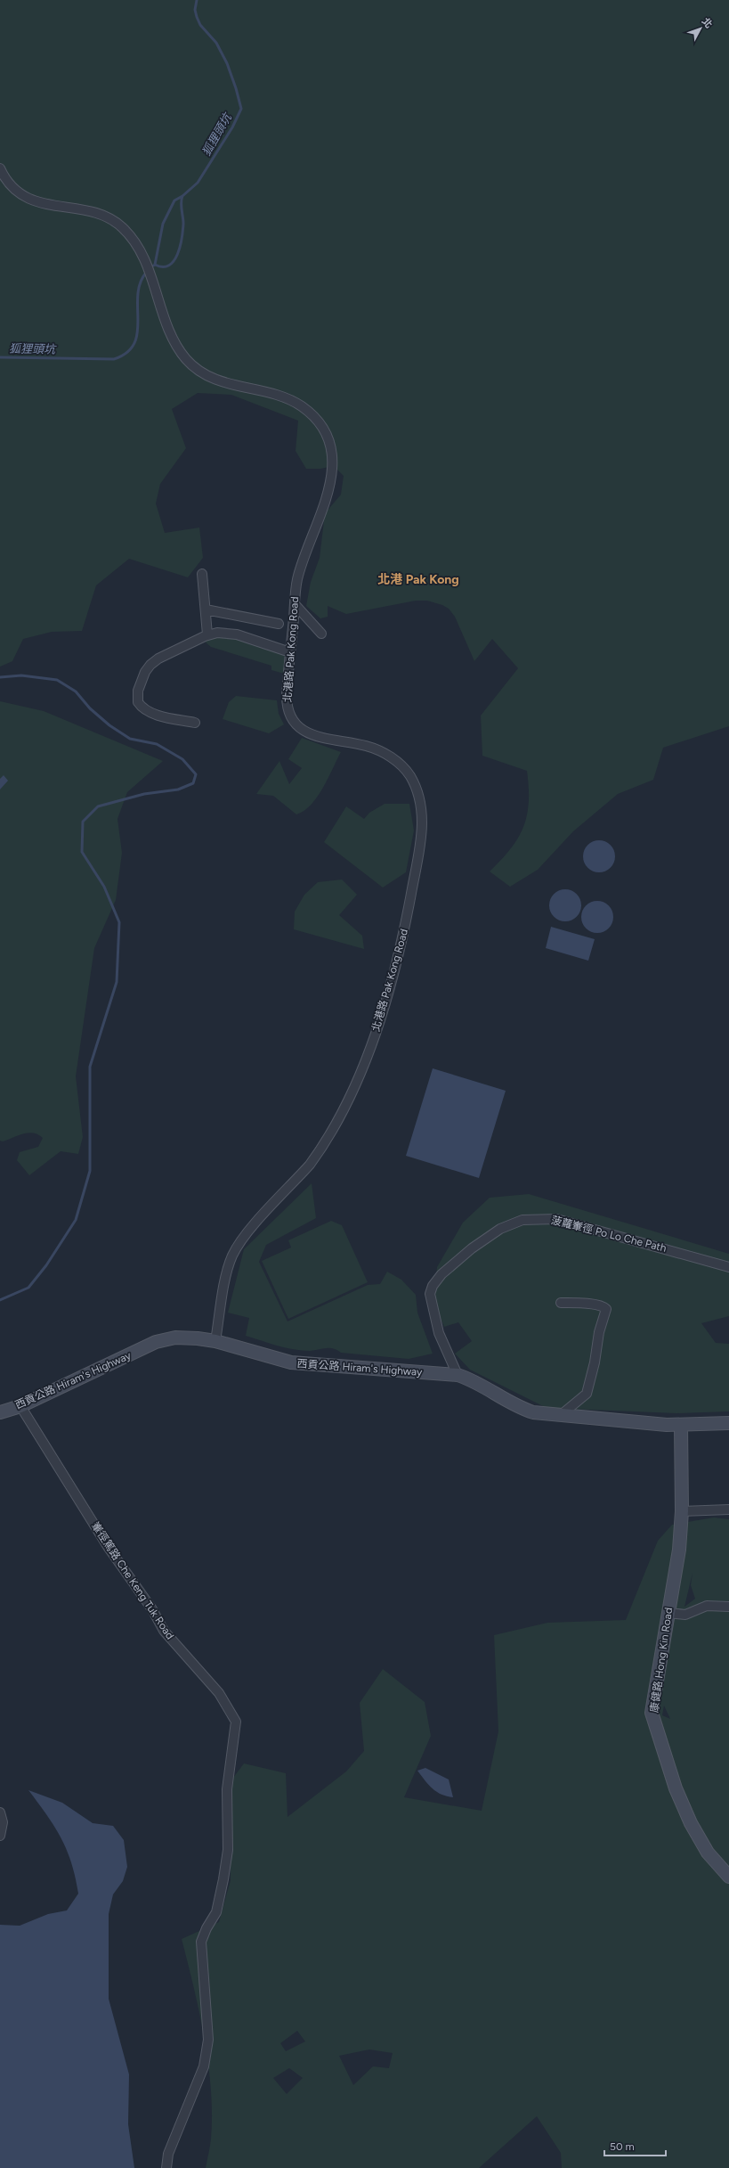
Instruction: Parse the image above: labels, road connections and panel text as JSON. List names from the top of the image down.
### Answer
{
  "streets": {
    "main road": ["西貢公路 Hiram's Highway", "康健路 Hong Kin Road"],
    "street": ["北港路 Pak Kong Road", "菠蘿輋徑 Po Lo Che Path", "輋徑篤路 Che Keng Tuk Road"]
  },
  "crossings": [
    ["北港路 Pak Kong Road", "西貢公路 Hiram's Highway"],
    ["菠蘿輋徑 Po Lo Che Path", "西貢公路 Hiram's Highway"],
    ["西貢公路 Hiram's Highway", "輋徑篤路 Che Keng Tuk Road"],
    ["西貢公路 Hiram's Highway", "康健路 Hong Kin Road"]
  ],
  "districts": ["北港 Pak Kong"],
  "water": ["狐狸頭坑"],
  "scale_bar": "50 m",
  "north": "top right"
}
